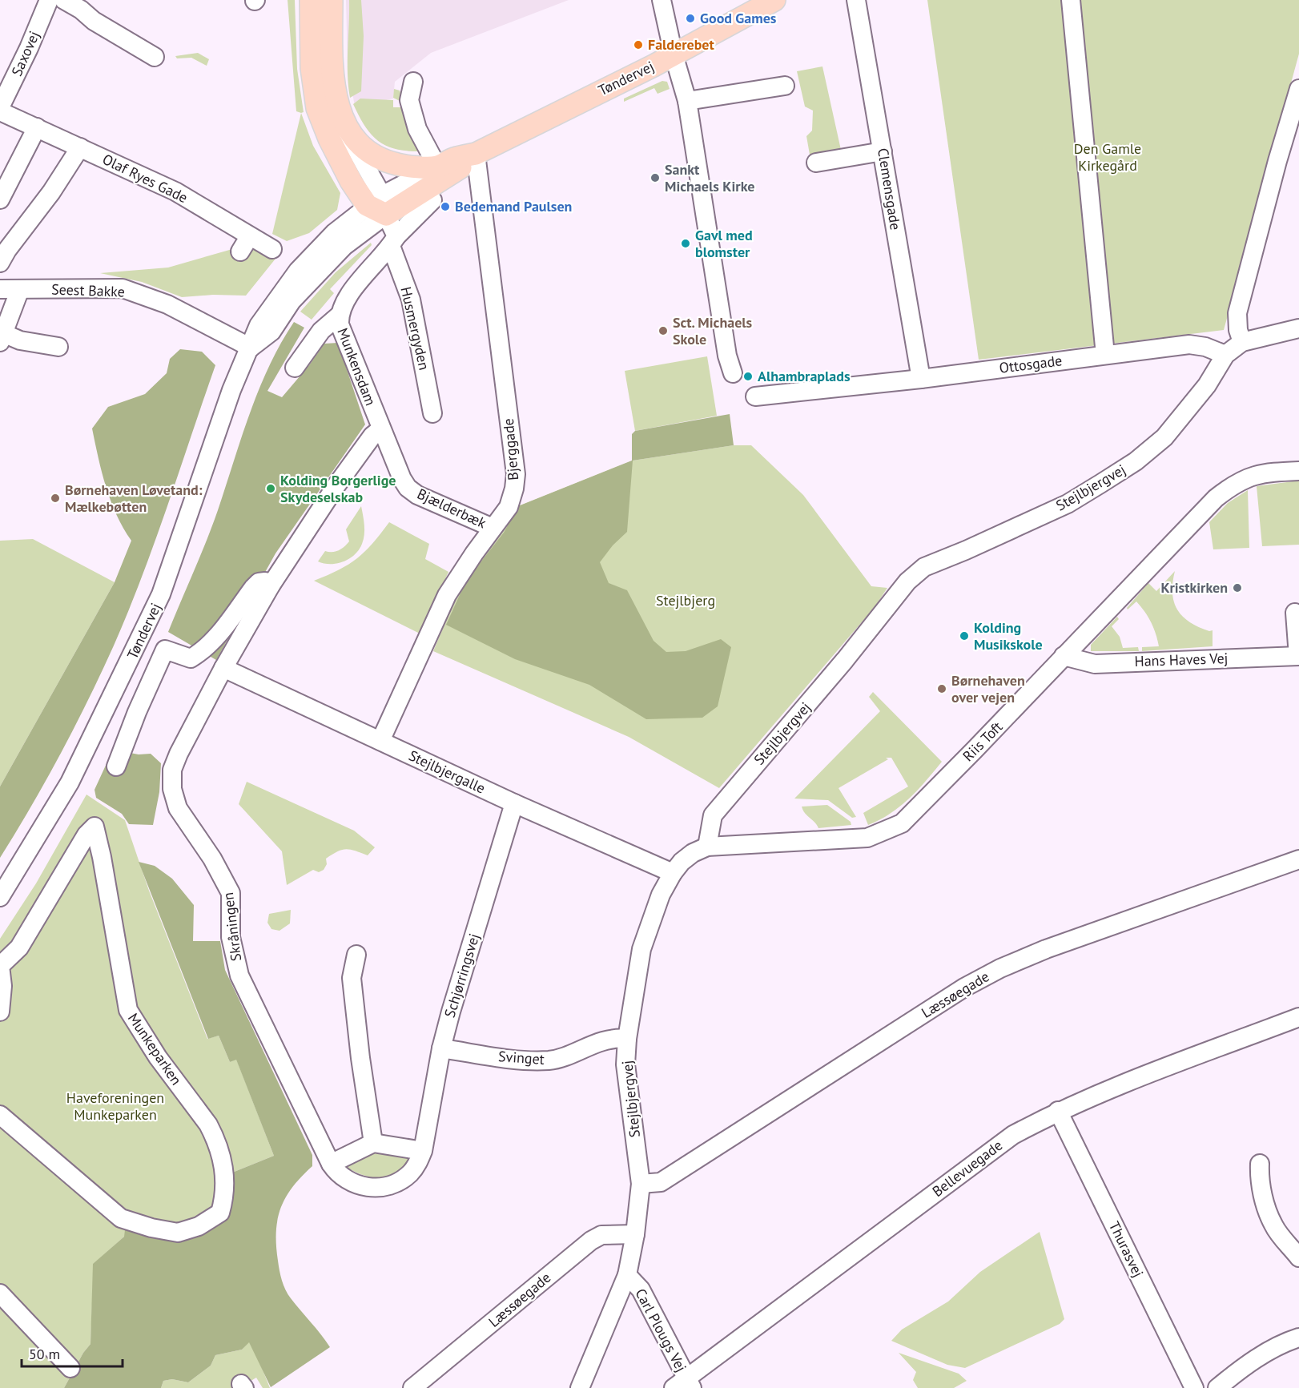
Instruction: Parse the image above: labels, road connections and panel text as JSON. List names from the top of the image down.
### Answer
{
  "streets": {
    "main road": ["Tøndervej"],
    "street": [
      "Saxovej",
      "Olaf Ryes Gade",
      "Clemensgade",
      "Seest Bakke",
      "Husmergyden",
      "Ottosgade",
      "Munkensdam",
      "Bjerggade",
      "Stejlbjergvej",
      "Bjælderbæk",
      "Hans Haves Vej",
      "Riis Toft",
      "Stejlbjergalle",
      "Skråningen",
      "Schjørringsvej",
      "Læssøegade",
      "Munkeparken",
      "Svinget",
      "Bellevuegade",
      "Thurasvej",
      "Carl Plougs Vej"
    ]
  },
  "crossings": [
    ["Tøndervej", "Seest Bakke"],
    ["Tøndervej", "Bjerggade"],
    ["Clemensgade", "Ottosgade"],
    ["Husmergyden", "Munkensdam"],
    ["Ottosgade", "Stejlbjergvej"],
    ["Munkensdam", "Bjælderbæk"],
    ["Bjerggade", "Bjælderbæk"],
    ["Bjerggade", "Stejlbjergalle"],
    ["Stejlbjergvej", "Riis Toft"],
    ["Stejlbjergvej", "Stejlbjergalle"],
    ["Stejlbjergvej", "Læssøegade"],
    ["Stejlbjergvej", "Svinget"],
    ["Stejlbjergvej", "Carl Plougs Vej"],
    ["Hans Haves Vej", "Riis Toft"],
    ["Stejlbjergalle", "Skråningen"],
    ["Stejlbjergalle", "Schjørringsvej"],
    ["Skråningen", "Schjørringsvej"],
    ["Schjørringsvej", "Svinget"],
    ["Bellevuegade", "Thurasvej"],
    ["Bellevuegade", "Carl Plougs Vej"]
  ],
  "parks": ["Den Gamle Kirkegård", "Stejlbjerg", "Haveforeningen Munkeparken"],
  "places": [
    "Good Games",
    "Falderebet",
    "Sankt Michaels Kirke",
    "Bedemand Paulsen",
    "Gavl med blomster",
    "Sct. Michaels Skole",
    "Alhambraplads",
    "Kolding Borgerlige Skydeselskab",
    "Børnehaven Løvetand: Mælkebøtten",
    "Kristkirken",
    "Kolding Musikskole",
    "Børnehaven over vejen"
  ],
  "scale_bar": "50 m"
}
